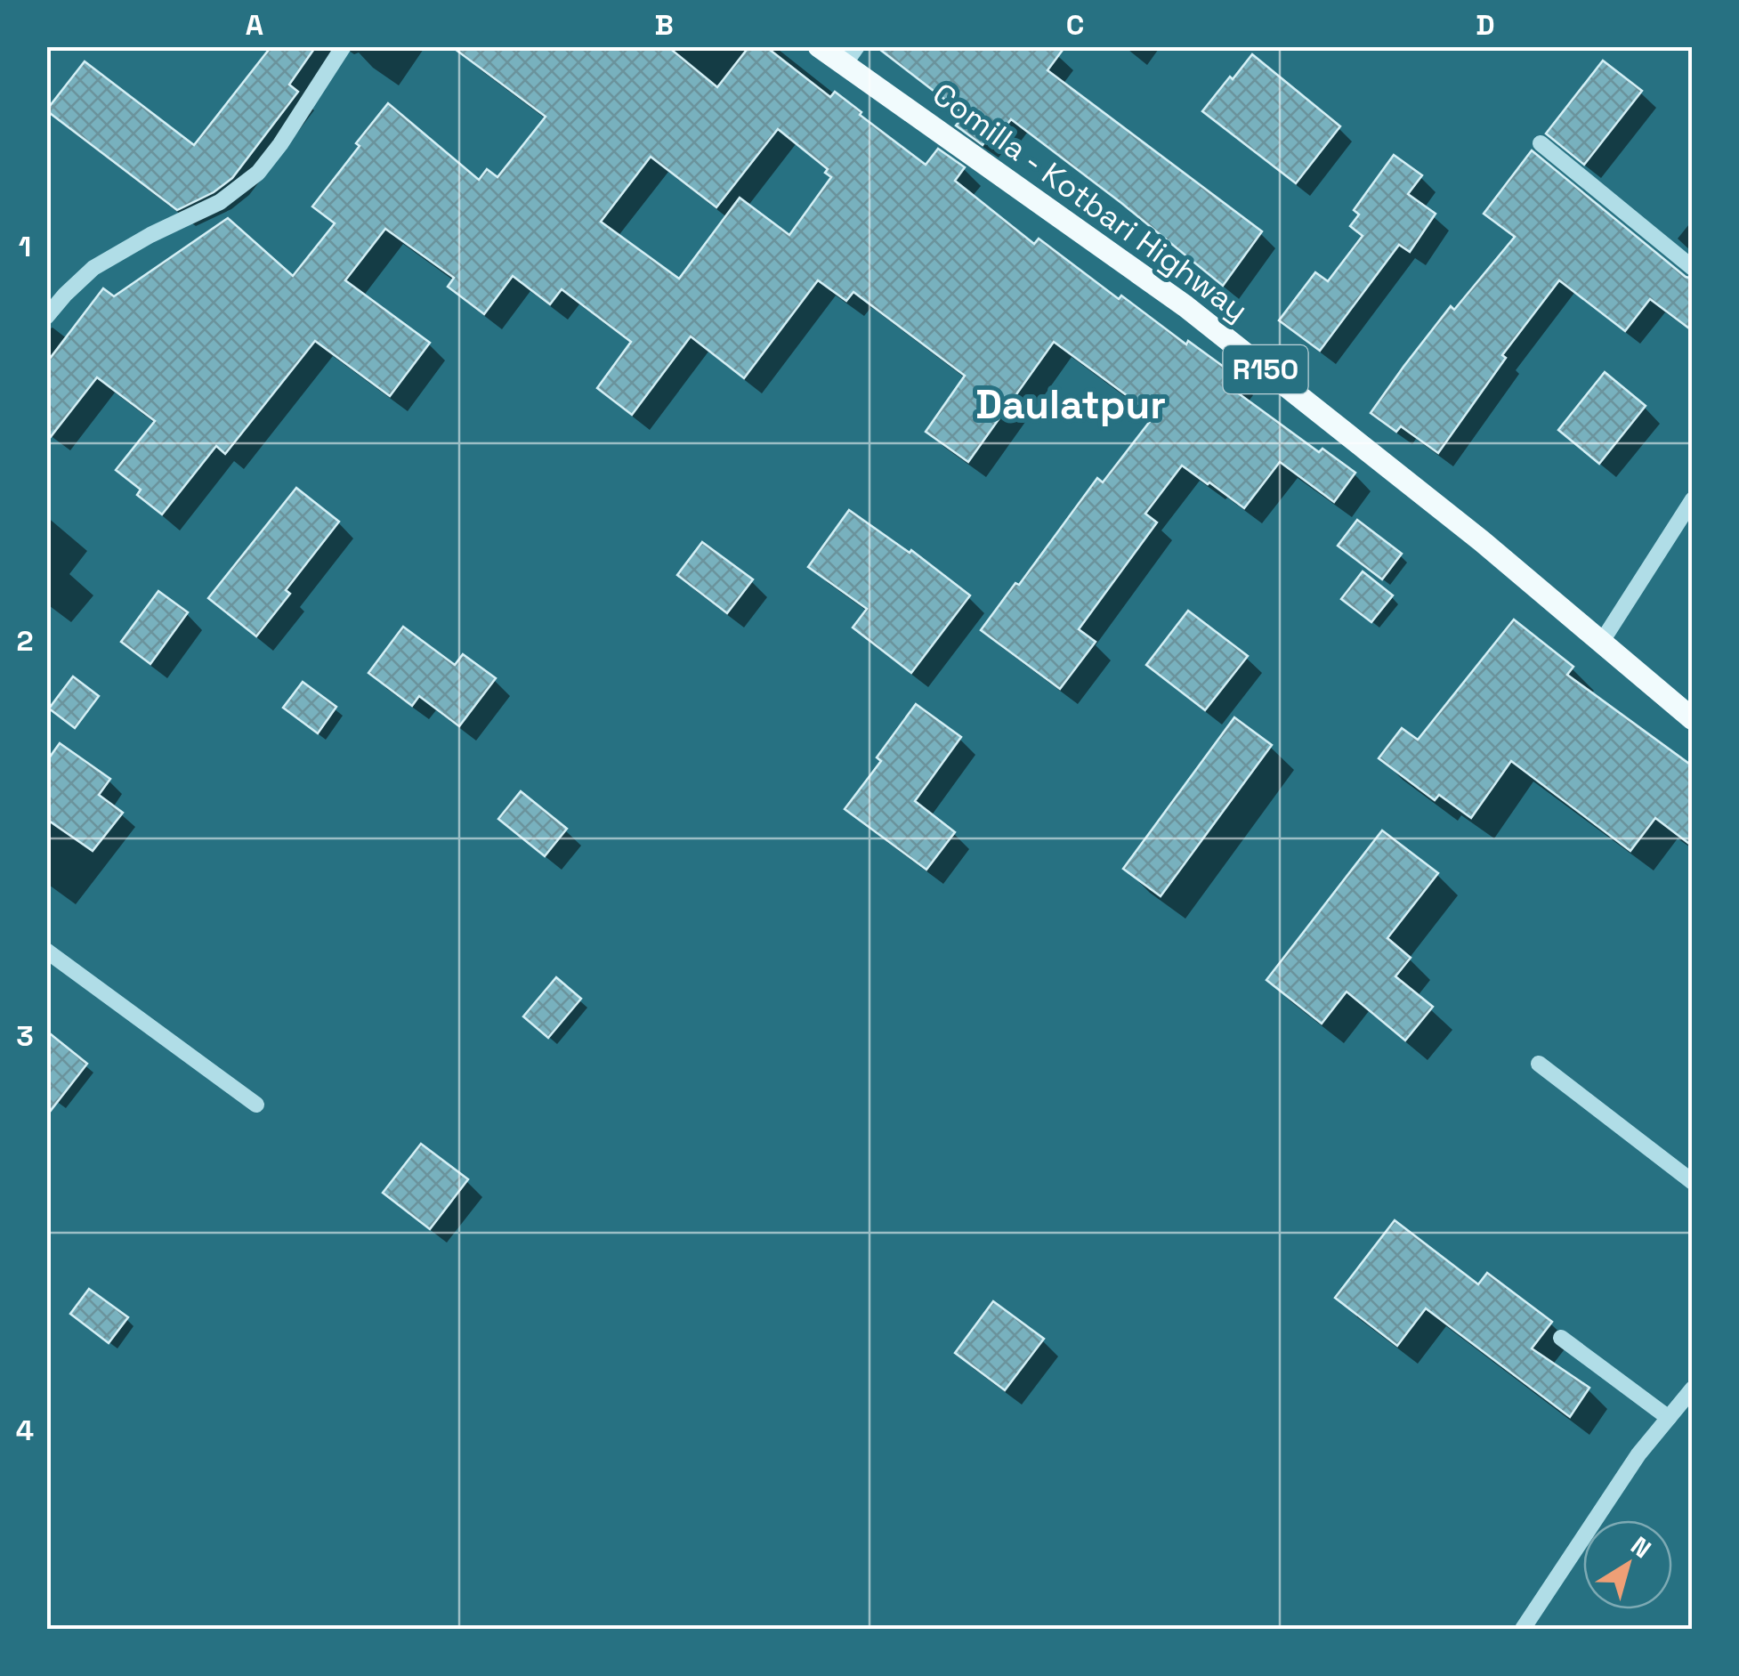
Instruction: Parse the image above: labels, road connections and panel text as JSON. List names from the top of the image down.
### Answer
{
  "streets": {
    "main road": ["Comilla - Kotbari Highway", "R150"]
  },
  "districts": ["Daulatpur"],
  "north": "top right",
  "grid": {
    "columns": [
      "A",
      "B",
      "C",
      "D"
    ],
    "rows": [
      "1",
      "2",
      "3",
      "4"
    ]
  }
}
